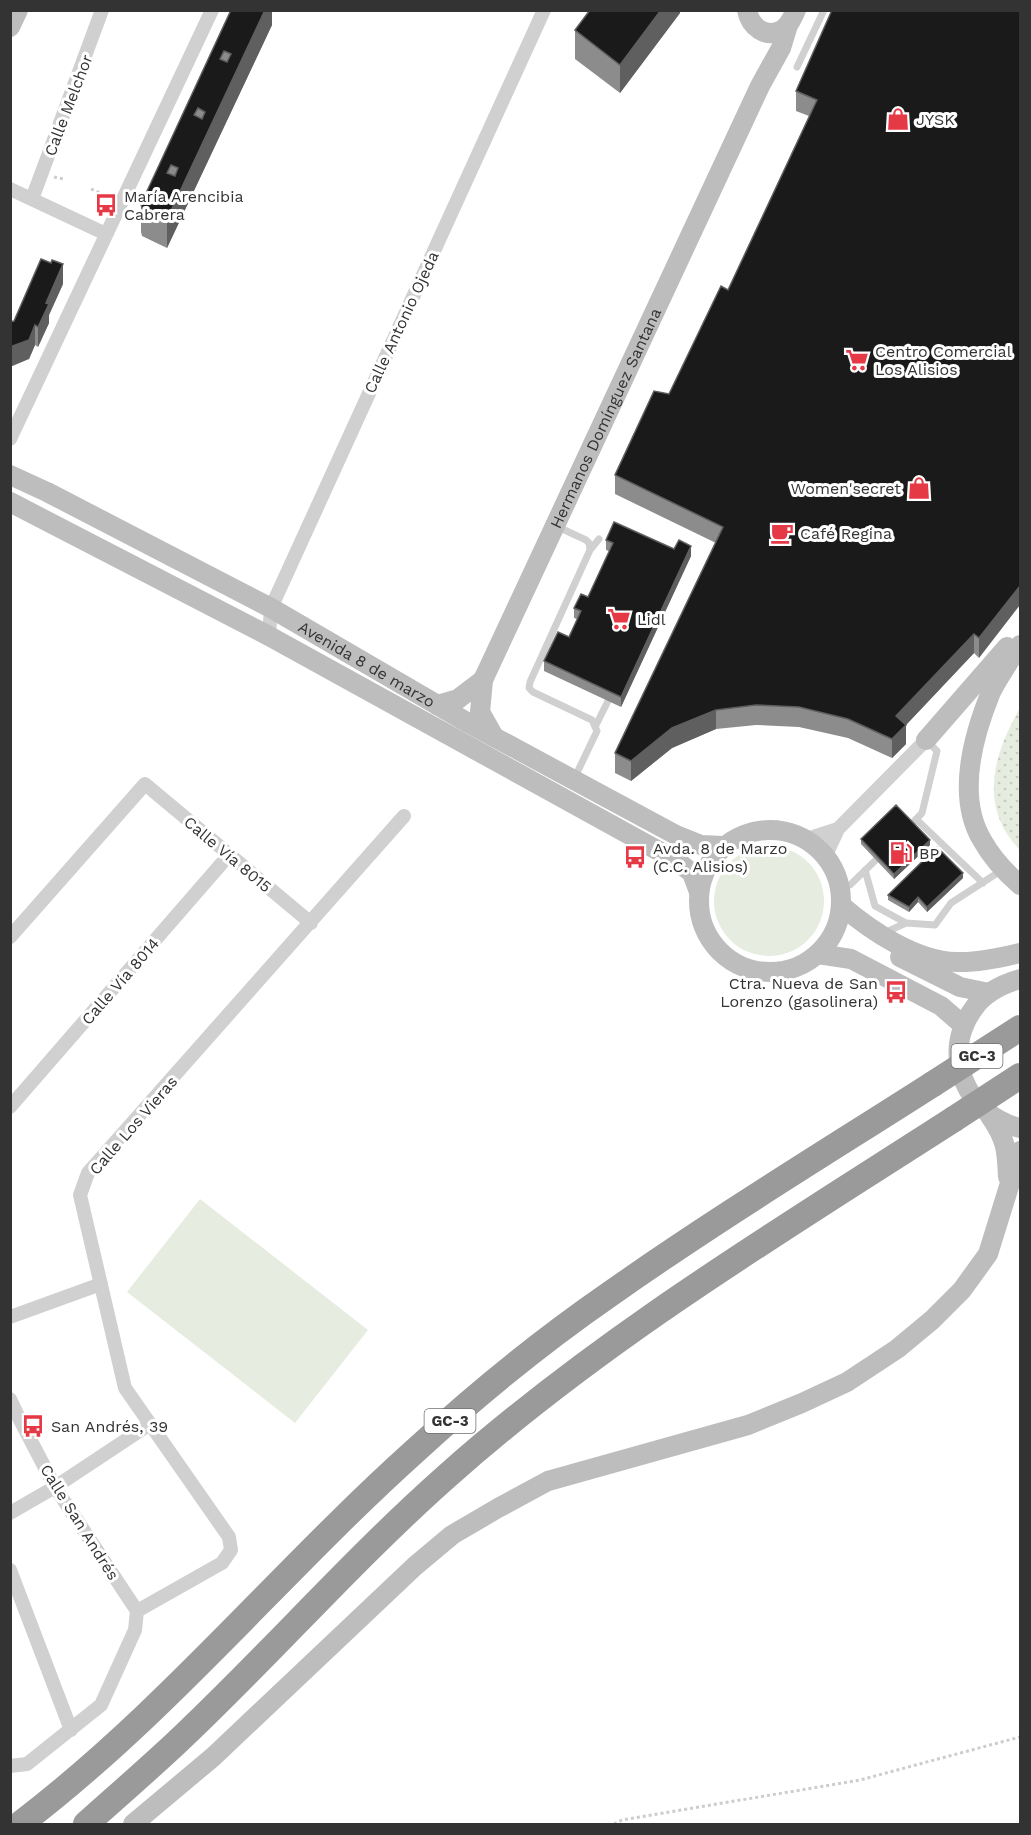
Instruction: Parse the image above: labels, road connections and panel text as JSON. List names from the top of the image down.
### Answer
{
  "streets": {
    "highway": ["GC-3"],
    "street": [
      "Calle Melchor",
      "Calle Antonio Ojeda",
      "Hermanos Domínguez Santana",
      "Avenida 8 de marzo",
      "Calle Vía 8015",
      "Calle Vía 8014",
      "Calle Los Vieras",
      "Calle San Andrés"
    ]
  },
  "crossings": [
    ["Calle Antonio Ojeda", "Avenida 8 de marzo"],
    ["Hermanos Domínguez Santana", "Avenida 8 de marzo"],
    ["Calle Vía 8015", "Calle Vía 8014"],
    ["Calle Vía 8015", "Calle Los Vieras"],
    ["Calle Los Vieras", "Calle San Andrés"]
  ],
  "places": {
    "shop": ["JYSK", "Women'secret"],
    "bus stop": [
      "María Arencibia Cabrera",
      "Avda. 8 de Marzo (C.C. Alisios)",
      "Ctra. Nueva de San Lorenzo (gasolinera)",
      "San Andrés, 39"
    ],
    "supermarket": ["Centro Comercial Los Alisios", "Lidl"],
    "cafe": ["Café Regina"],
    "fuel station": ["BP"]
  }
}
